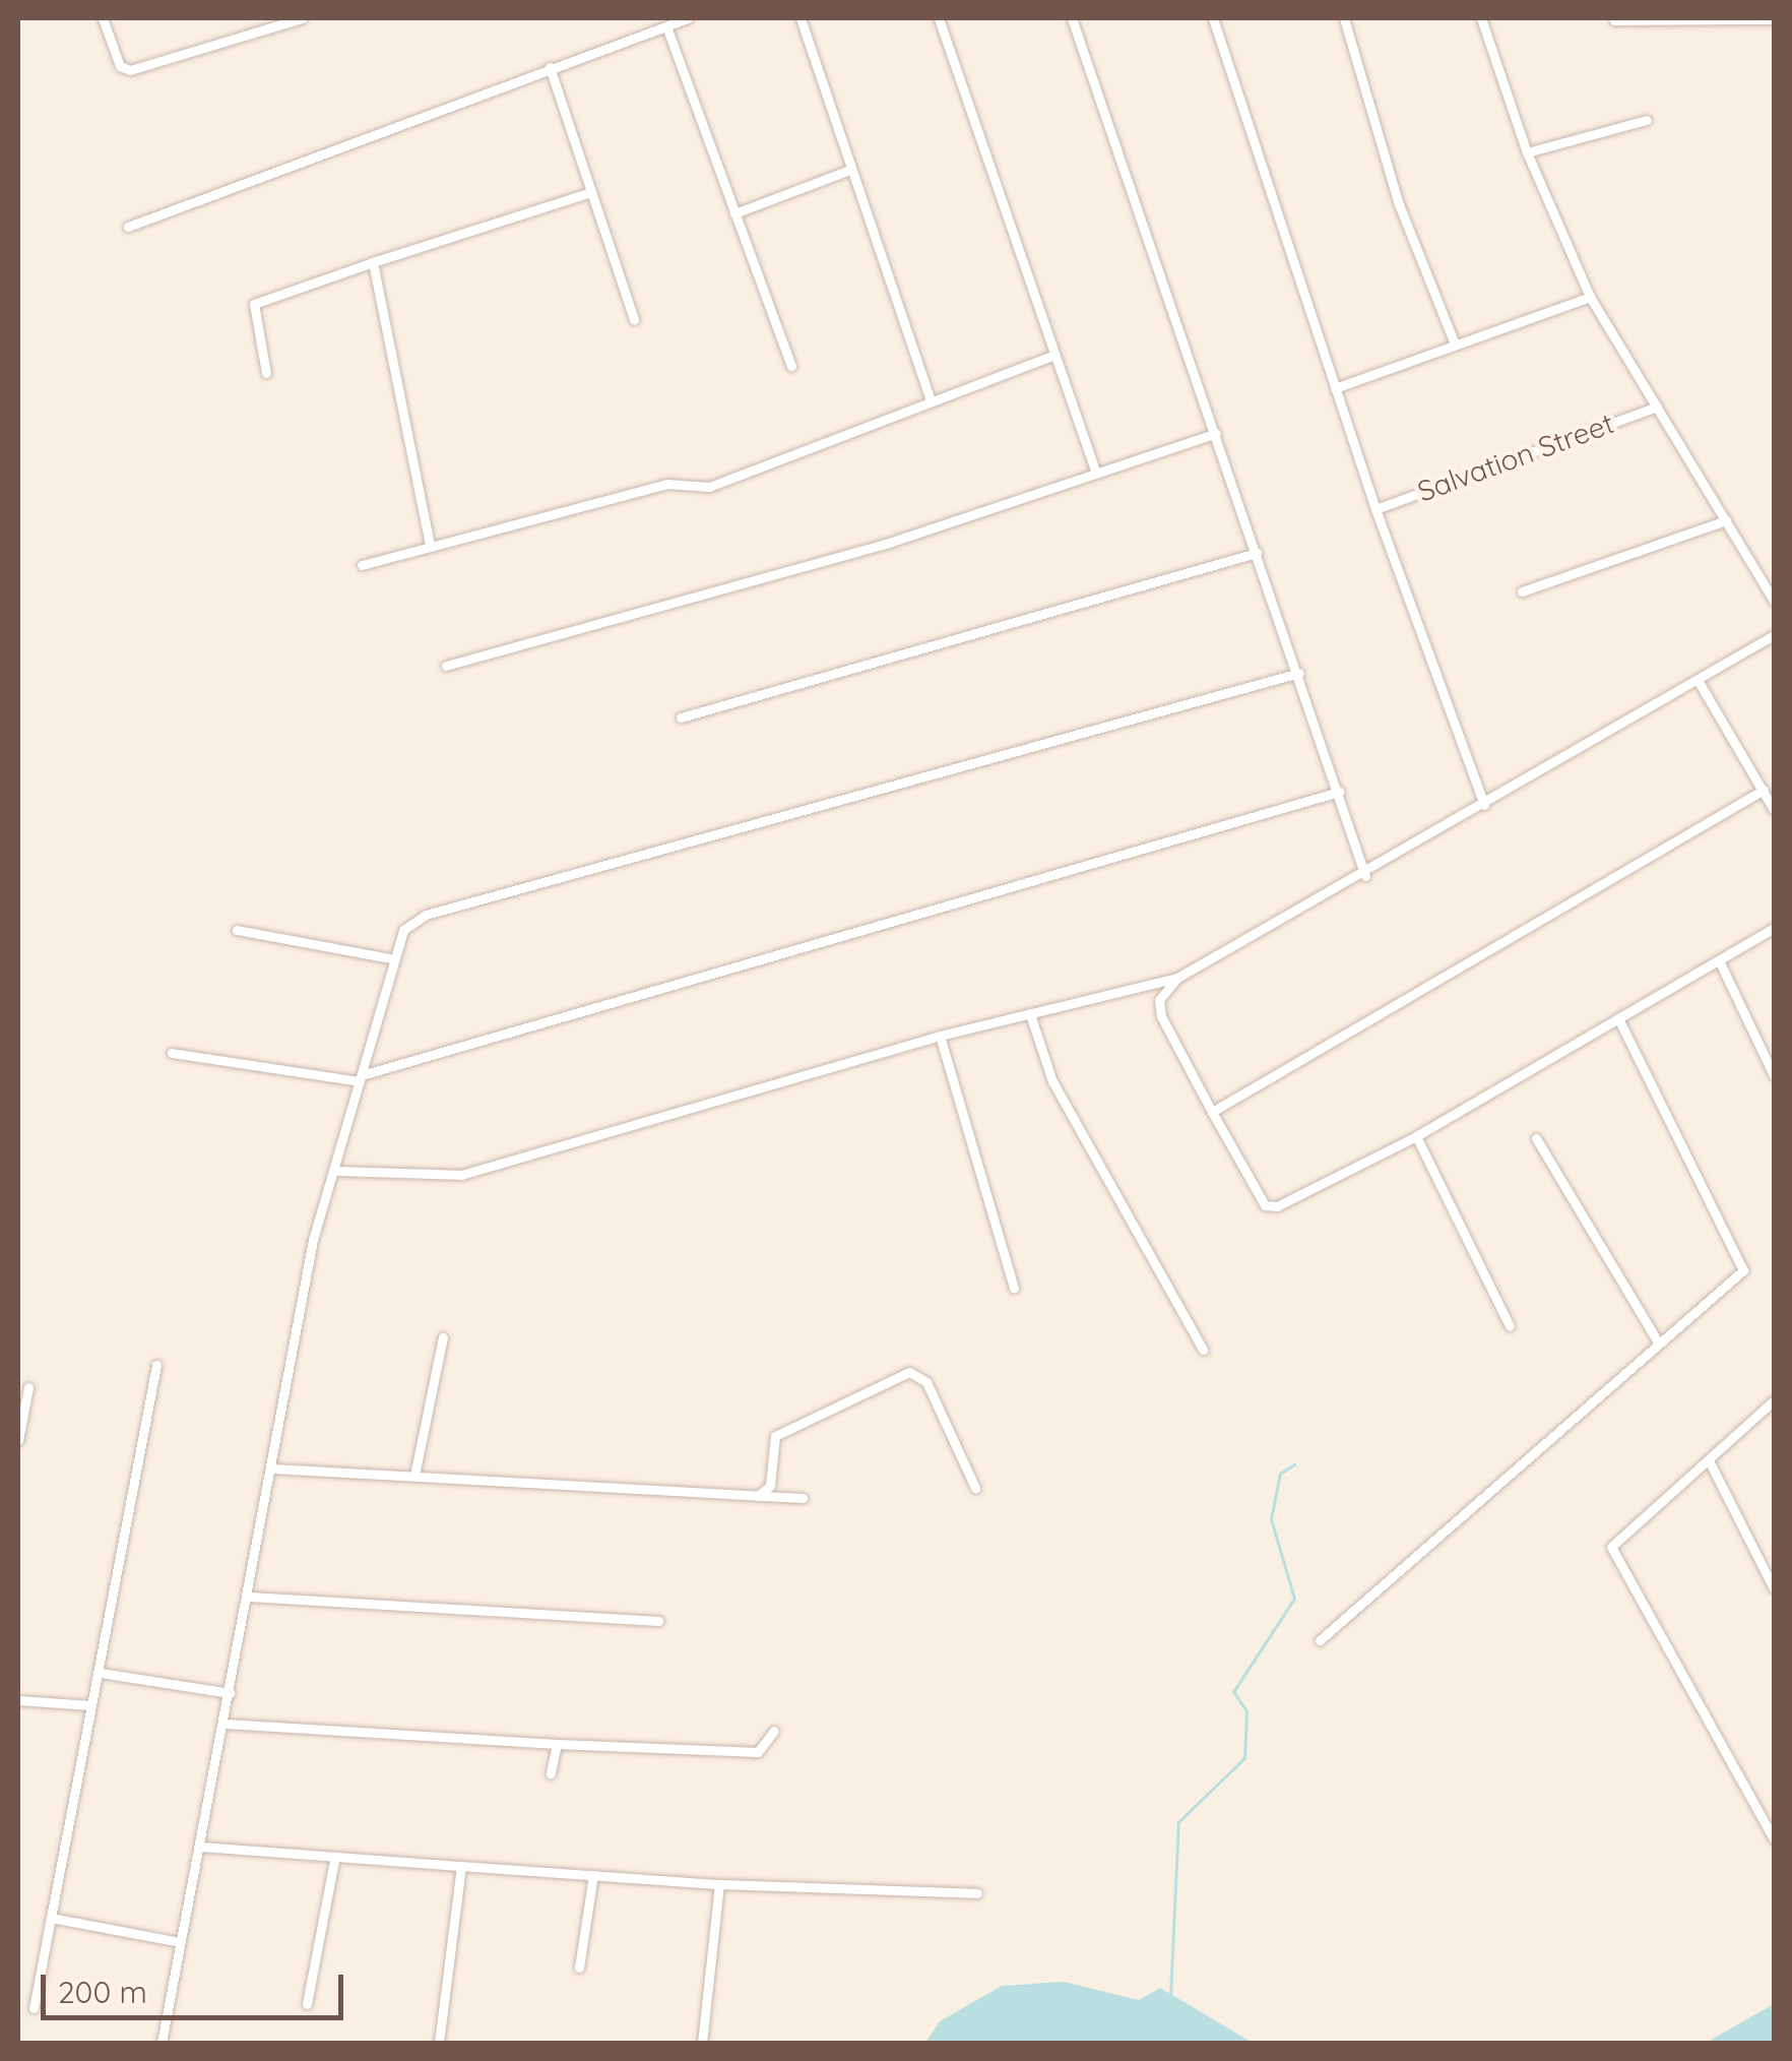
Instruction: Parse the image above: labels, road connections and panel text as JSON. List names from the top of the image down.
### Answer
{
  "streets": {
    "street": ["Salvation Street"]
  },
  "scale_bar": "200 m"
}
